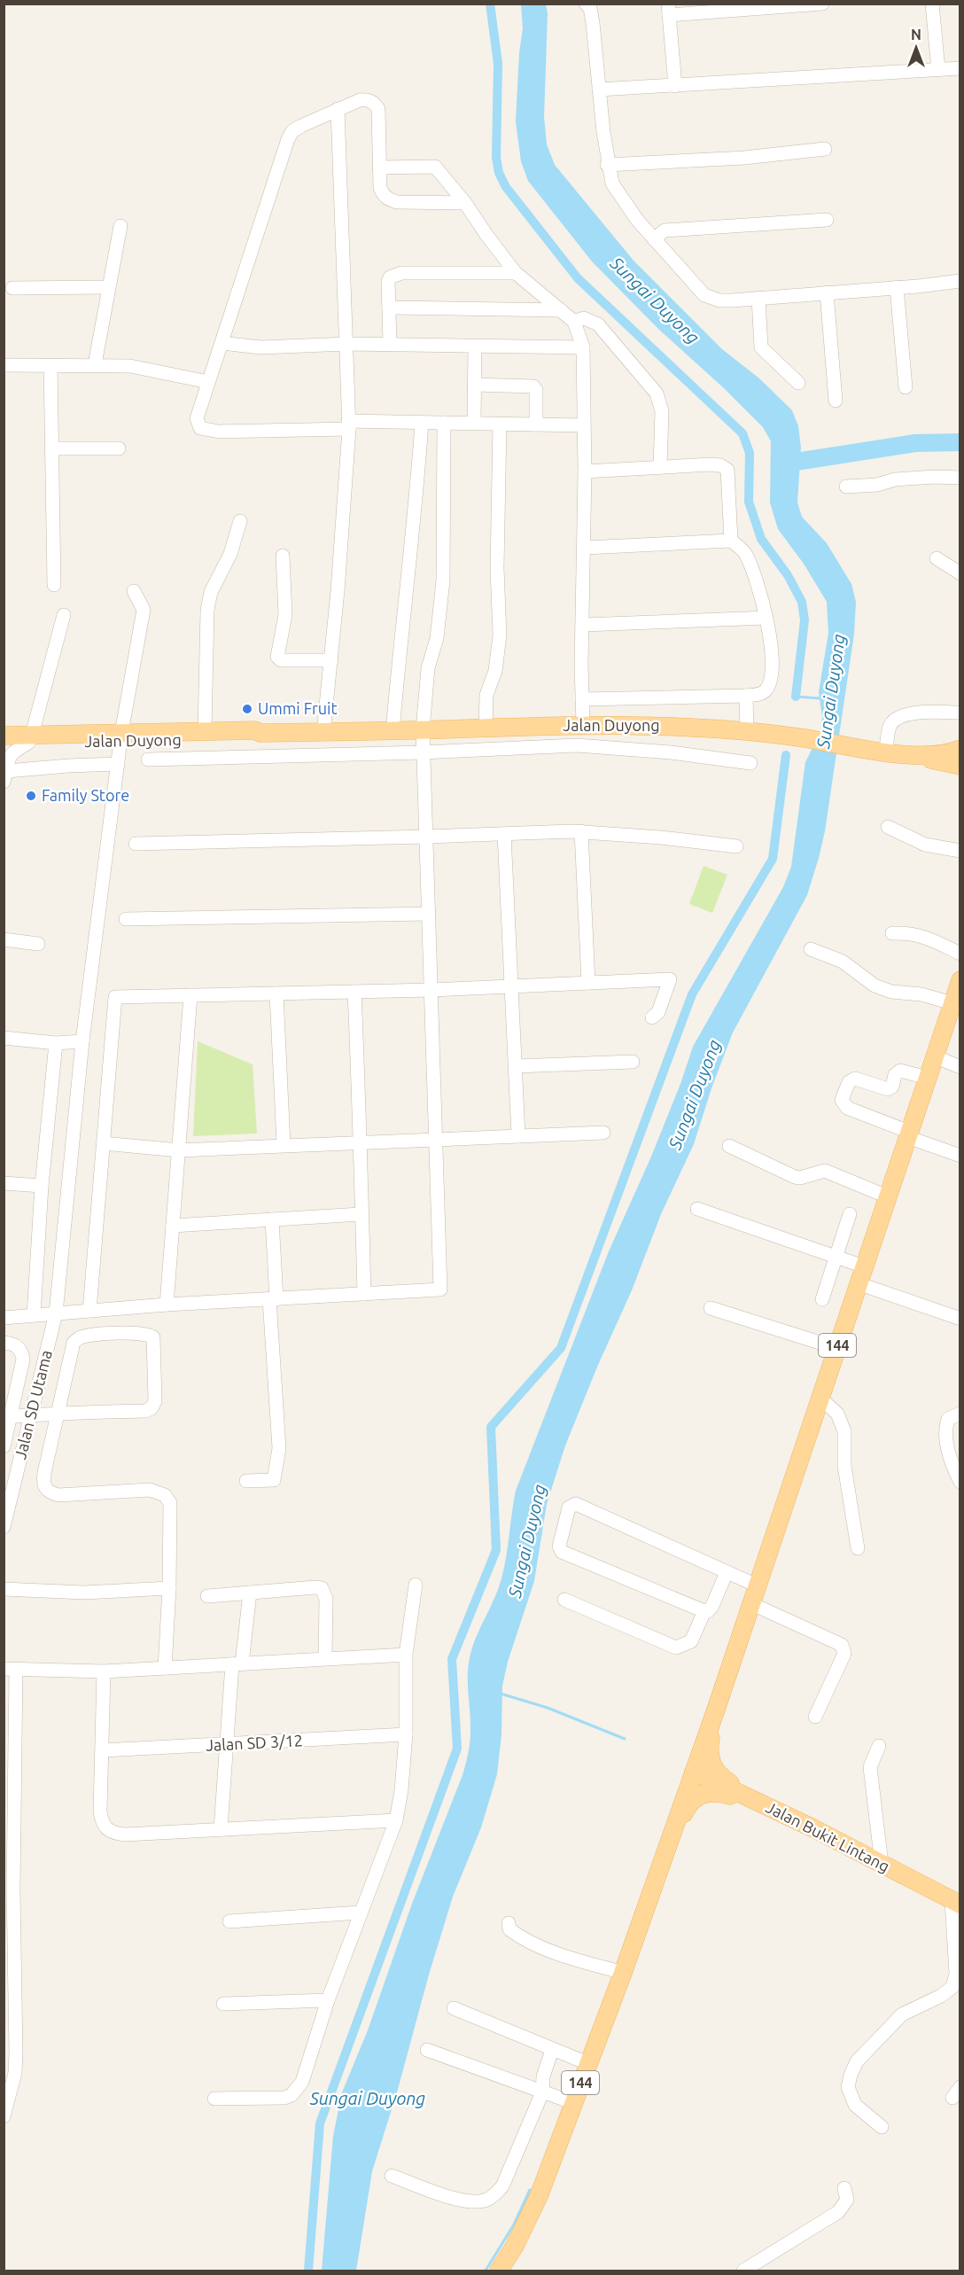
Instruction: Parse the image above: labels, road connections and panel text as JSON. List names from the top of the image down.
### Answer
{
  "streets": {
    "main road": ["Jalan Duyong", "144", "Jalan Bukit Lintang"],
    "street": ["Jalan SD Utama", "Jalan SD 3/12"]
  },
  "crossings": [
    ["Jalan Duyong", "Jalan SD Utama"],
    ["144", "Jalan Bukit Lintang"]
  ],
  "water": ["Sungai Duyong"],
  "places": ["Ummi Fruit", "Family Store"],
  "north": "top"
}
